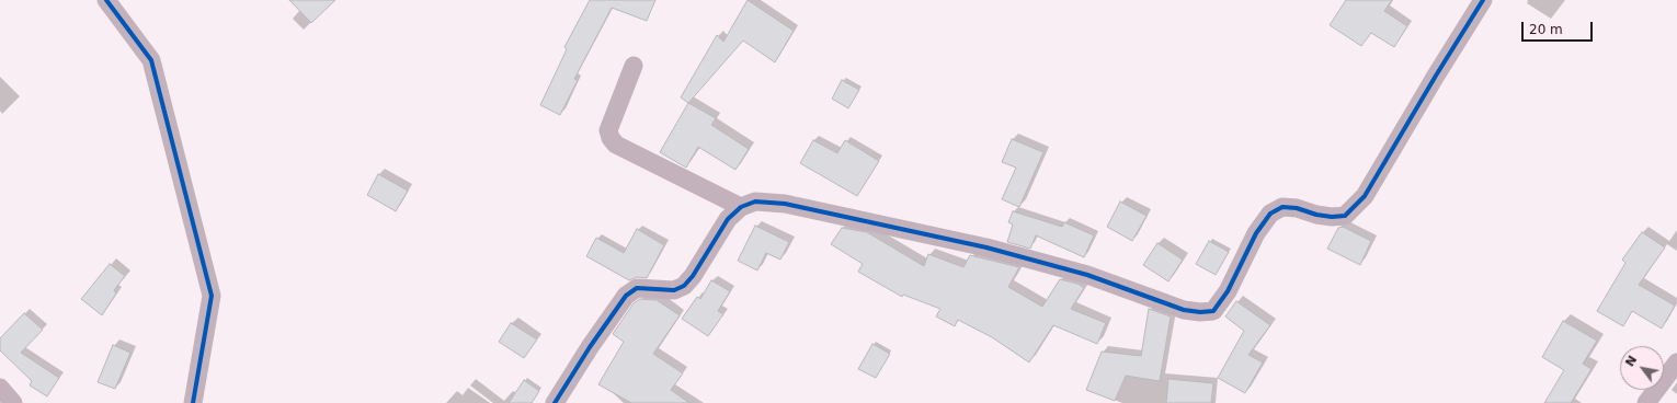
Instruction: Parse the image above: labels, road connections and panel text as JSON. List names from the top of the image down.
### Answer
{
  "scale_bar": "20 m",
  "north": "top left"
}
